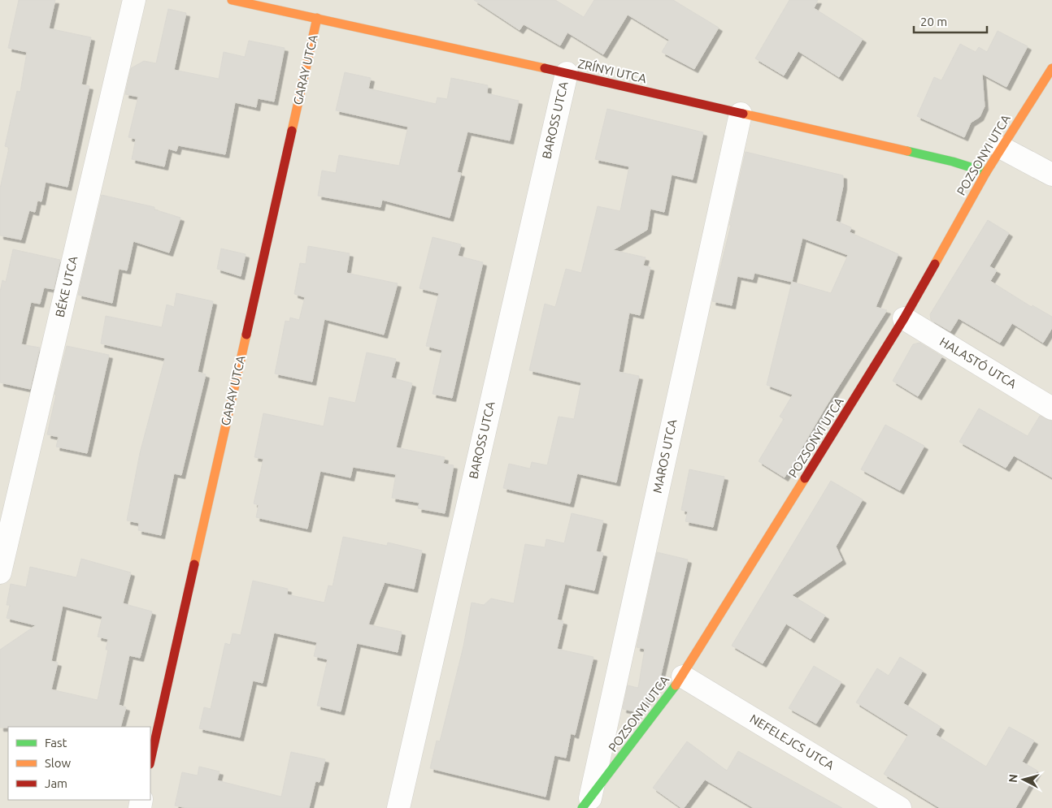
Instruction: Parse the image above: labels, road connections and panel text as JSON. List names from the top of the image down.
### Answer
{
  "streets": {
    "street": [
      "GARAY UTCA",
      "ZRÍNYI UTCA",
      "BAROSS UTCA",
      "POZSONYI UTCA",
      "BÉKE UTCA",
      "HALASTÓ UTCA",
      "MAROS UTCA",
      "NEFELEJCS UTCA"
    ]
  },
  "crossings": [
    ["GARAY UTCA", "ZRÍNYI UTCA"],
    ["ZRÍNYI UTCA", "BAROSS UTCA"],
    ["ZRÍNYI UTCA", "POZSONYI UTCA"],
    ["ZRÍNYI UTCA", "MAROS UTCA"],
    ["POZSONYI UTCA", "HALASTÓ UTCA"],
    ["POZSONYI UTCA", "MAROS UTCA"],
    ["POZSONYI UTCA", "NEFELEJCS UTCA"]
  ],
  "legend": ["Fast", "Slow", "Jam"],
  "scale_bar": "20 m",
  "north": "left"
}
